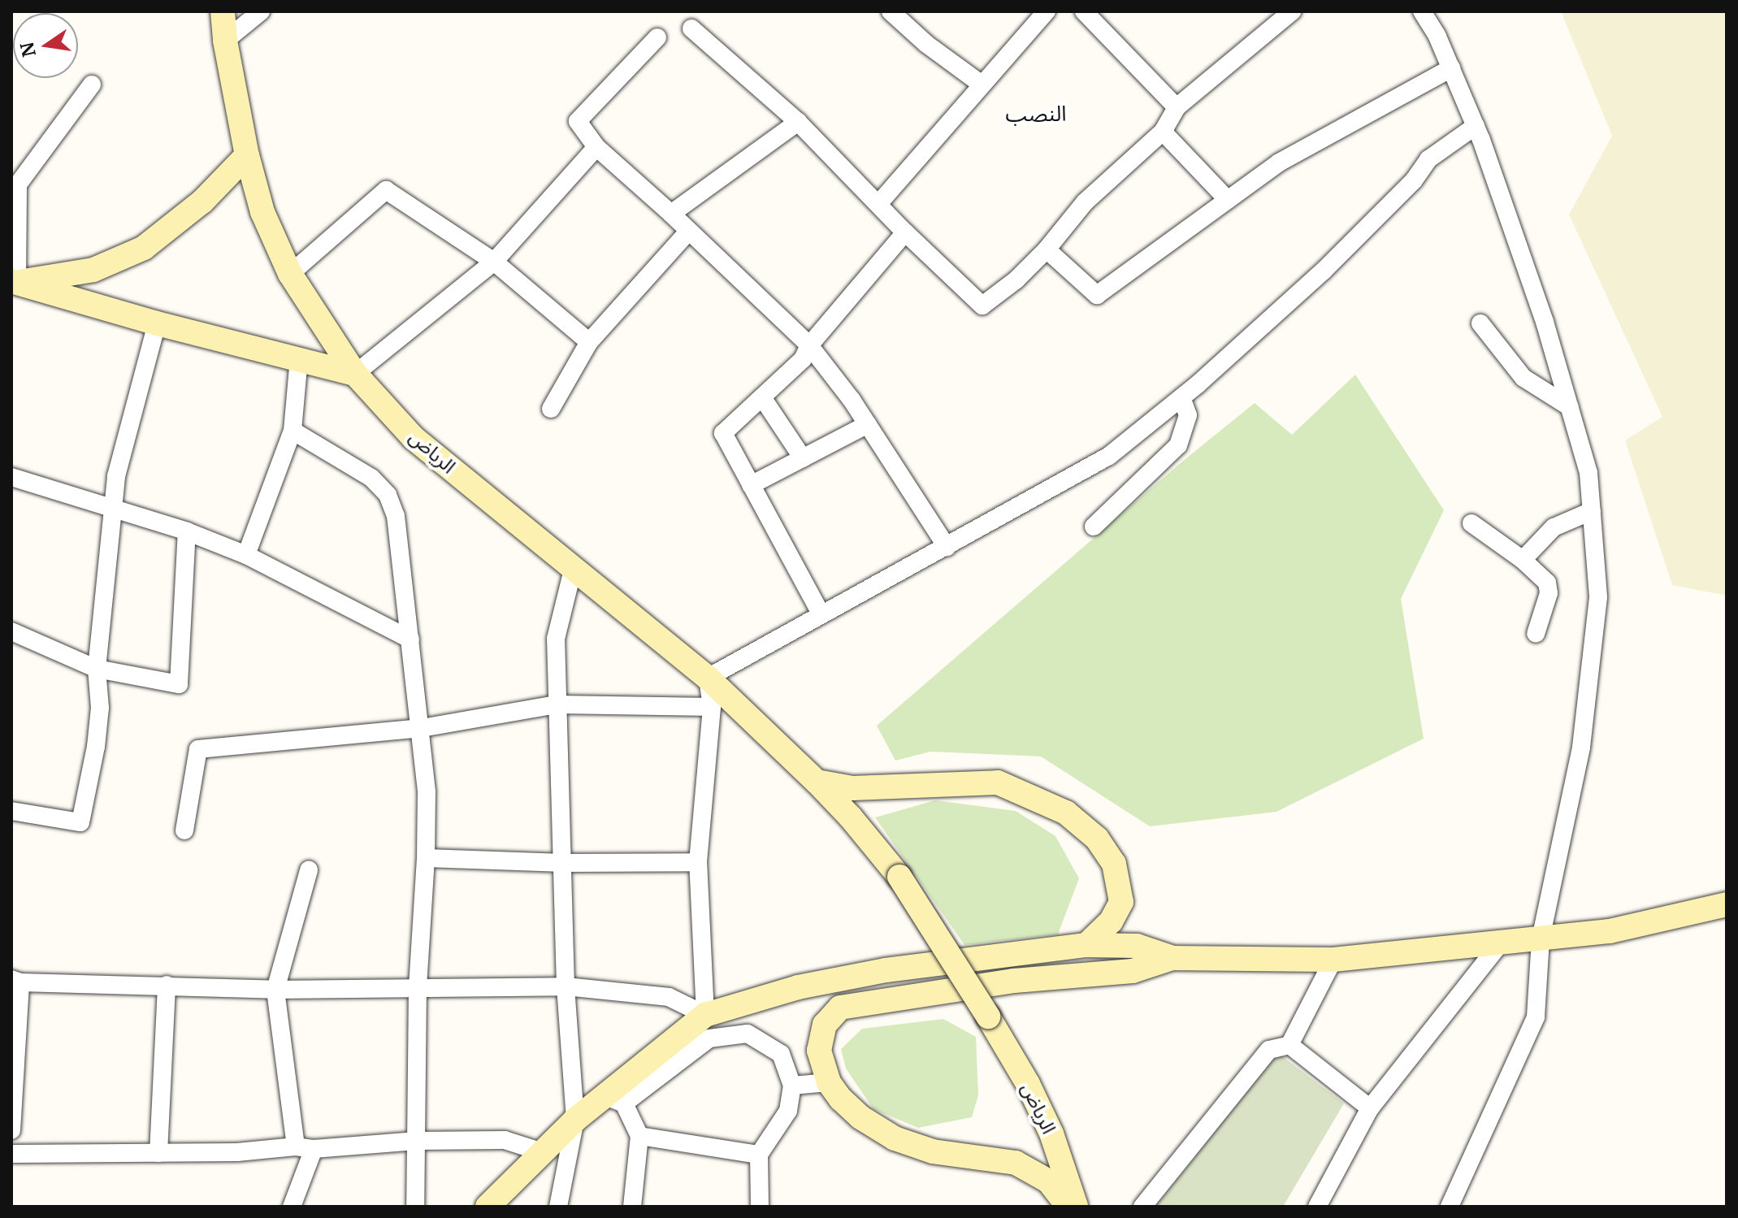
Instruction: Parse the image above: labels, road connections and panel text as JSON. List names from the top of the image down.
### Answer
{
  "streets": {
    "street": ["الرياض"]
  },
  "districts": ["النصب"],
  "north": "left"
}
